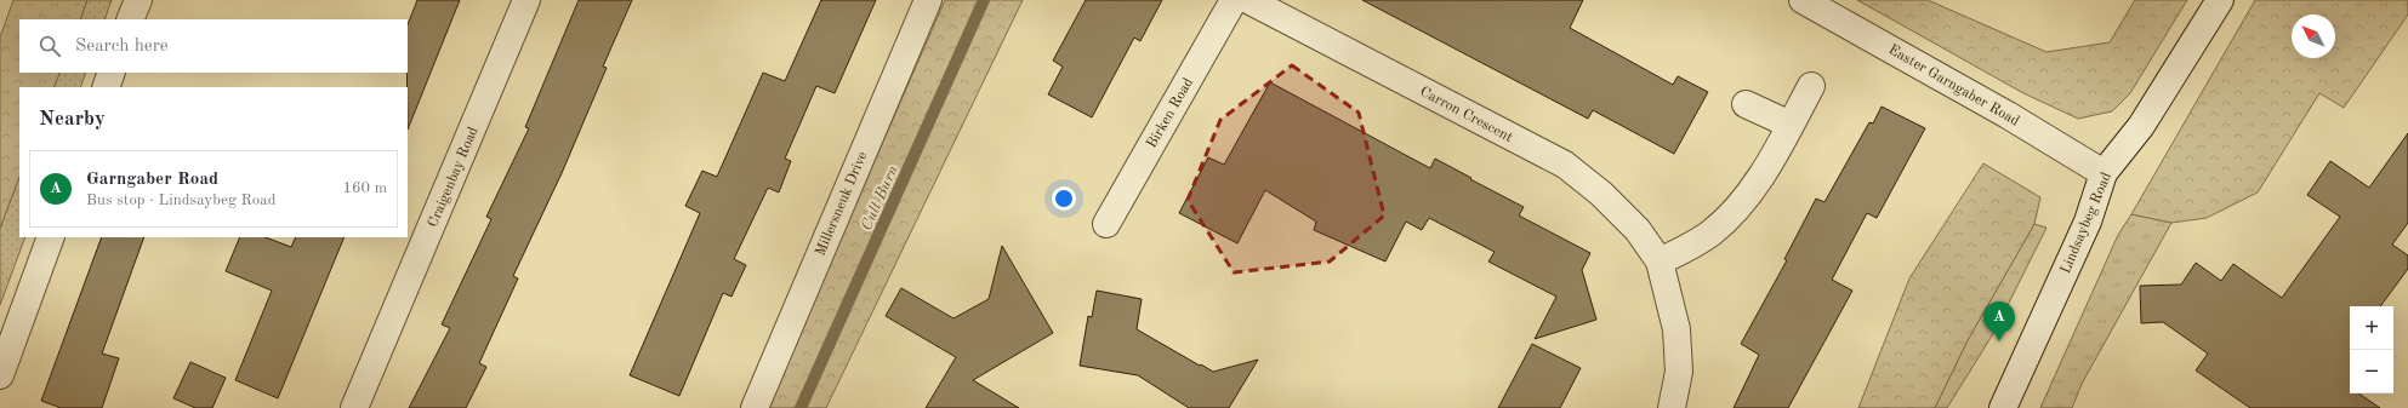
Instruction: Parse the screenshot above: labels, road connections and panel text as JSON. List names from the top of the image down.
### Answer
{
  "streets": {
    "street": [
      "Easter Garngaber Road",
      "Birken Road",
      "Carron Crescent",
      "Craigenbay Road",
      "Millersneuk Drive",
      "Lindsaybeg Road"
    ]
  },
  "crossings": [
    ["Easter Garngaber Road", "Lindsaybeg Road"]
  ],
  "water": ["Cult Burn"],
  "north": "top left",
  "page": {
    "search": "Search here",
    "heading": "Nearby",
    "list": [
      {
        "mark": "A",
        "name": "Garngaber Road",
        "note": "Bus stop · Lindsaybeg Road",
        "value": "160 m"
      }
    ],
    "pins": "A",
    "map_buttons": ["+", "−"]
  }
}
